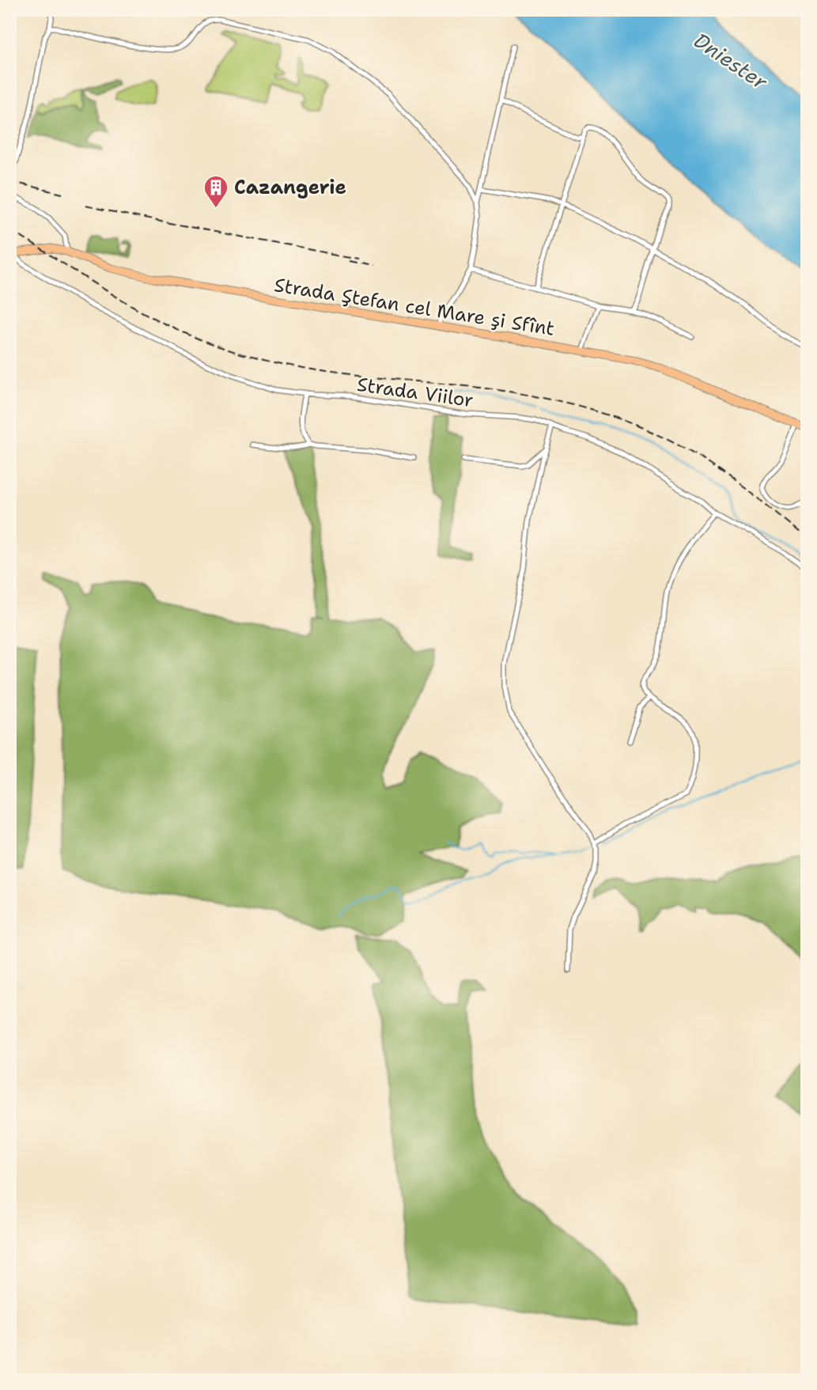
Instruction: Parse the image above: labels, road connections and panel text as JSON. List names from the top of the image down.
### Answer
{
  "streets": {
    "main road": ["Strada Ştefan cel Mare şi Sfînt"],
    "street": ["Strada Viilor"]
  },
  "crossings": [
    ["Strada Ştefan cel Mare şi Sfînt", "Strada Viilor"]
  ],
  "water": ["Dniester"],
  "places": {
    "building": ["Cazangerie"]
  }
}
